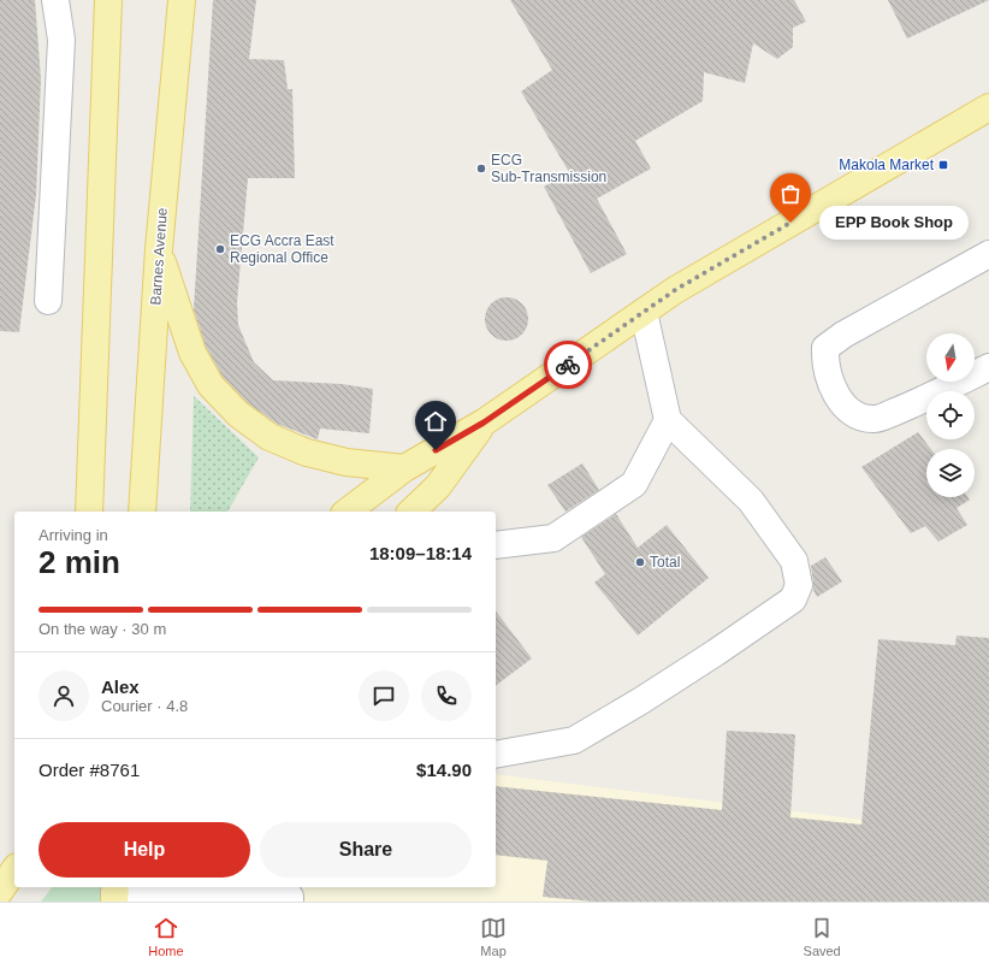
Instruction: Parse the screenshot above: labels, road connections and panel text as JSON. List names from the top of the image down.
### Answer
{
  "streets": {
    "main road": ["Barnes Avenue"]
  },
  "places": {
    "transit": ["Makola Market"],
    "other": [
      "ECG Sub-Transmission",
      "EPP Book Shop",
      "ECG Accra East Regional Office",
      "Total"
    ]
  },
  "north": "bottom",
  "page": {
    "bubble": "EPP Book Shop",
    "heading": ["2 min", "Arriving in", "18:09–18:14"],
    "panel": [
      "Alex",
      "Courier · 4.8",
      "Order #8761",
      "$14.90"
    ],
    "bar": "On the way · 30 m",
    "buttons": ["Help", "Share"],
    "tabs": ["Home", "Map", "Saved"]
  }
}
